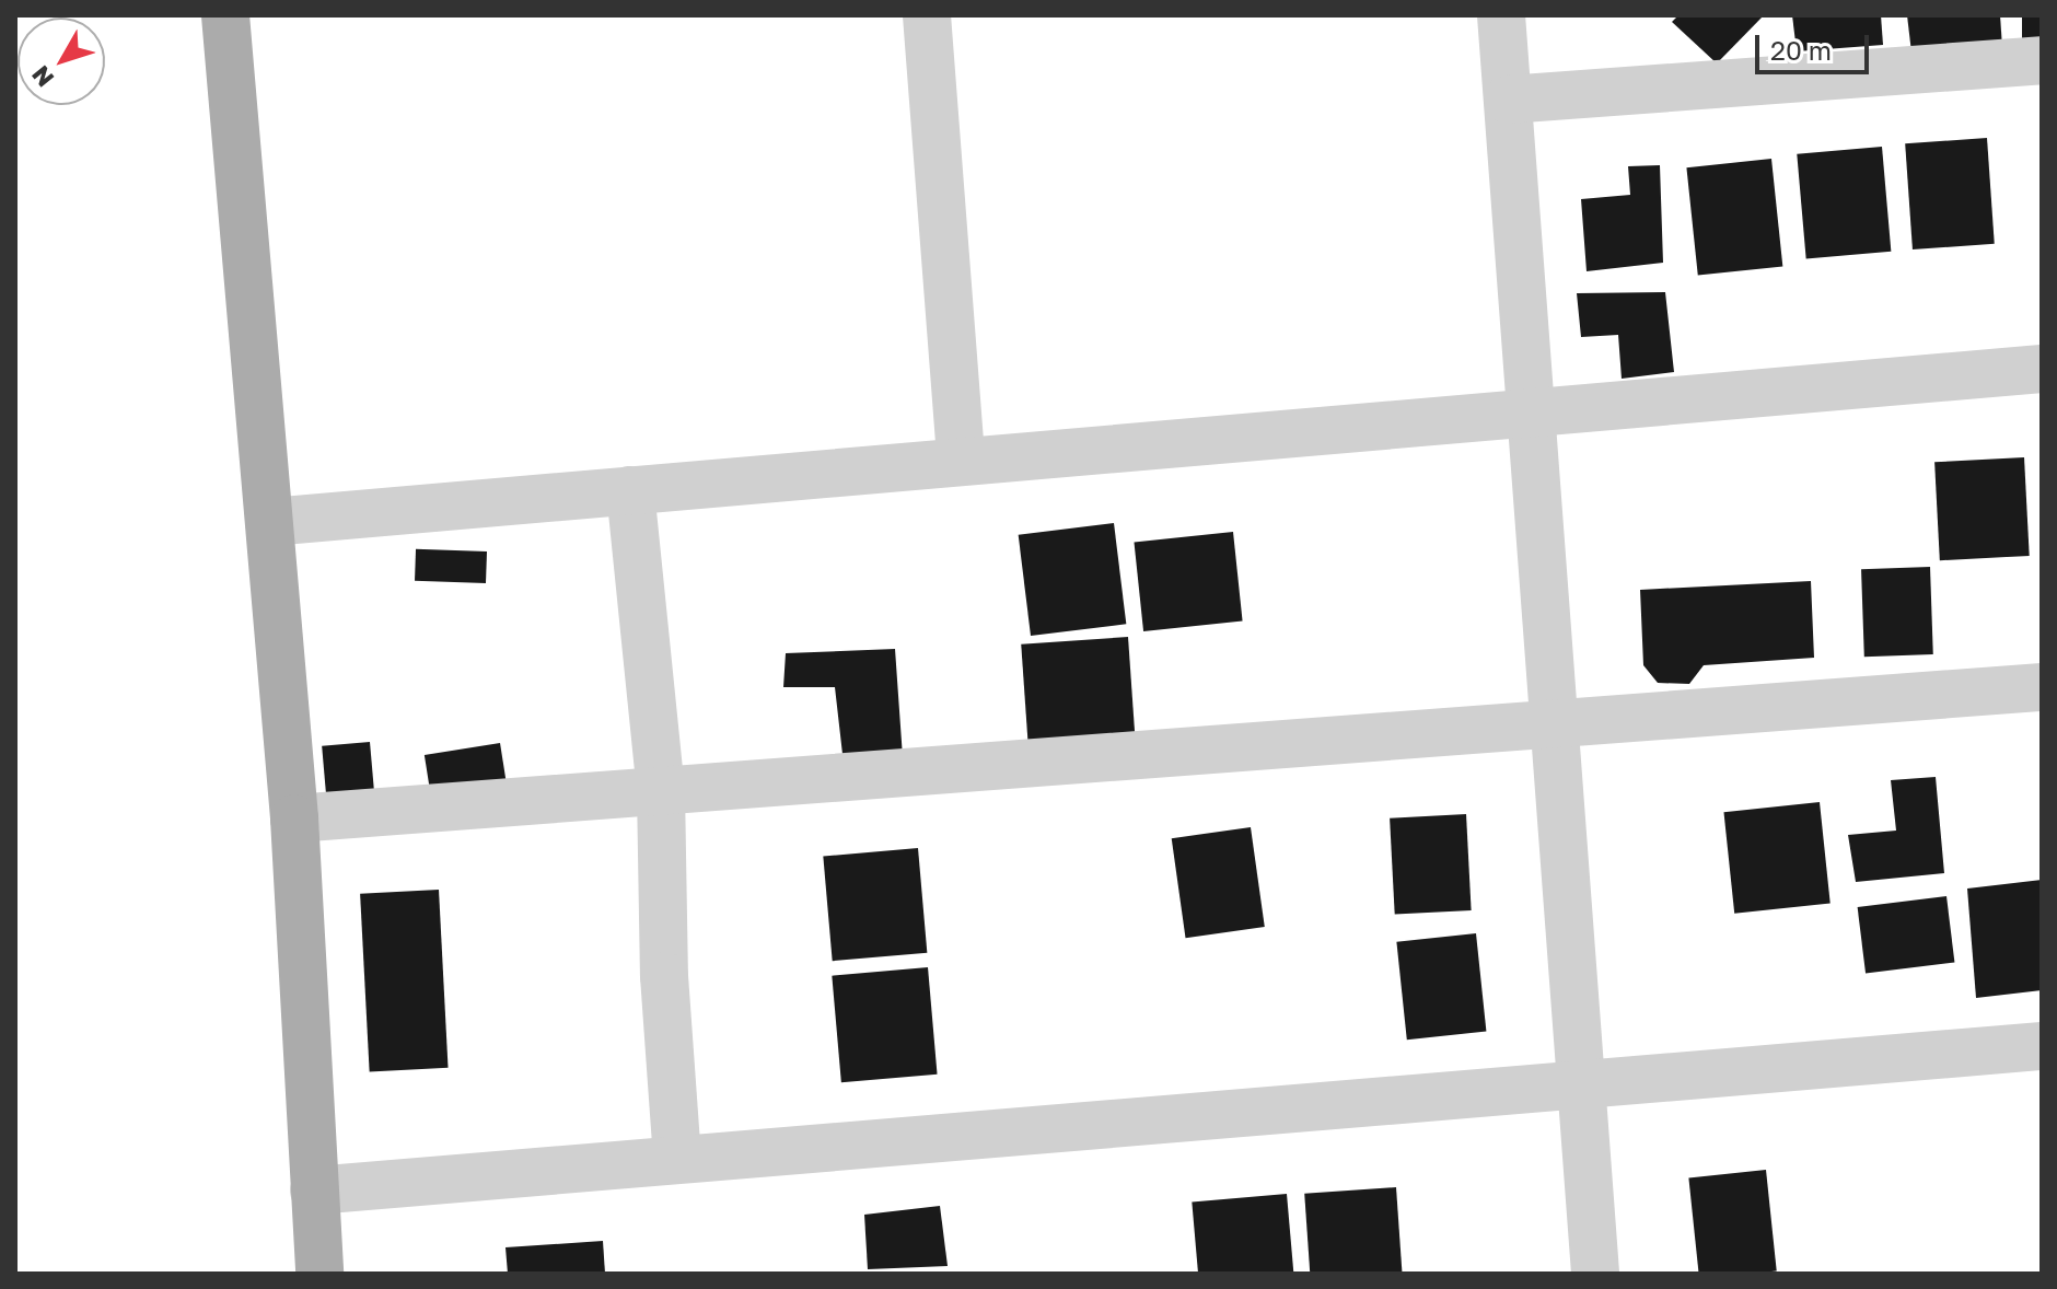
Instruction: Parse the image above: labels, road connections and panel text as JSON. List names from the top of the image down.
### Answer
{
  "scale_bar": "20 m",
  "north": "bottom left"
}
